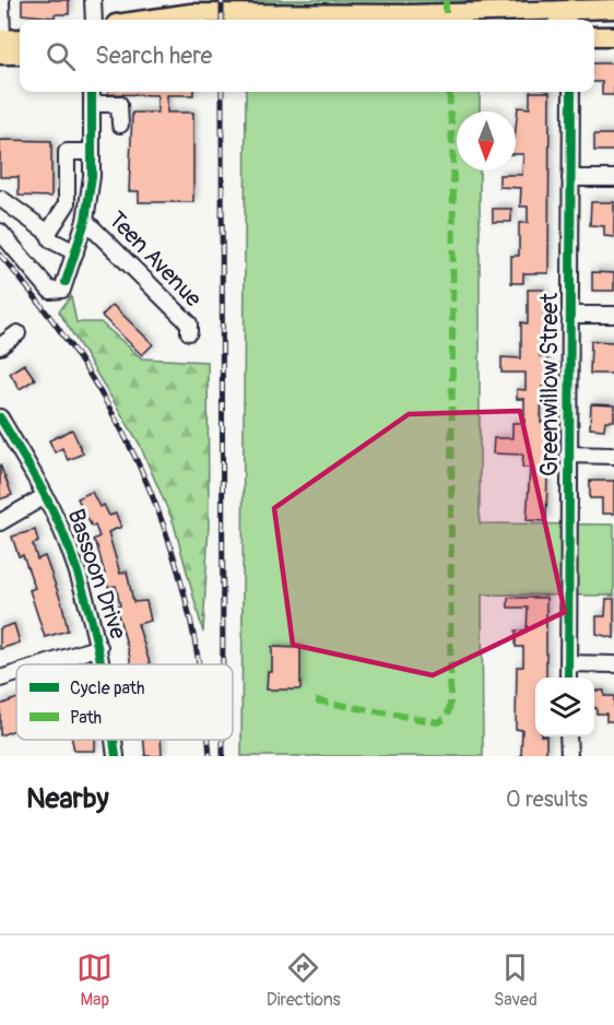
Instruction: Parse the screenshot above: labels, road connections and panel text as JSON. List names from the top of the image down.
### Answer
{
  "streets": {
    "street": ["Teen Avenue", "Greenwillow Street", "Bassoon Drive"]
  },
  "legend": ["Cycle path", "Path"],
  "north": "bottom",
  "page": {
    "search": "Search here",
    "heading": ["Nearby", "0 results"],
    "nav": ["Map", "Directions", "Saved"]
  }
}
